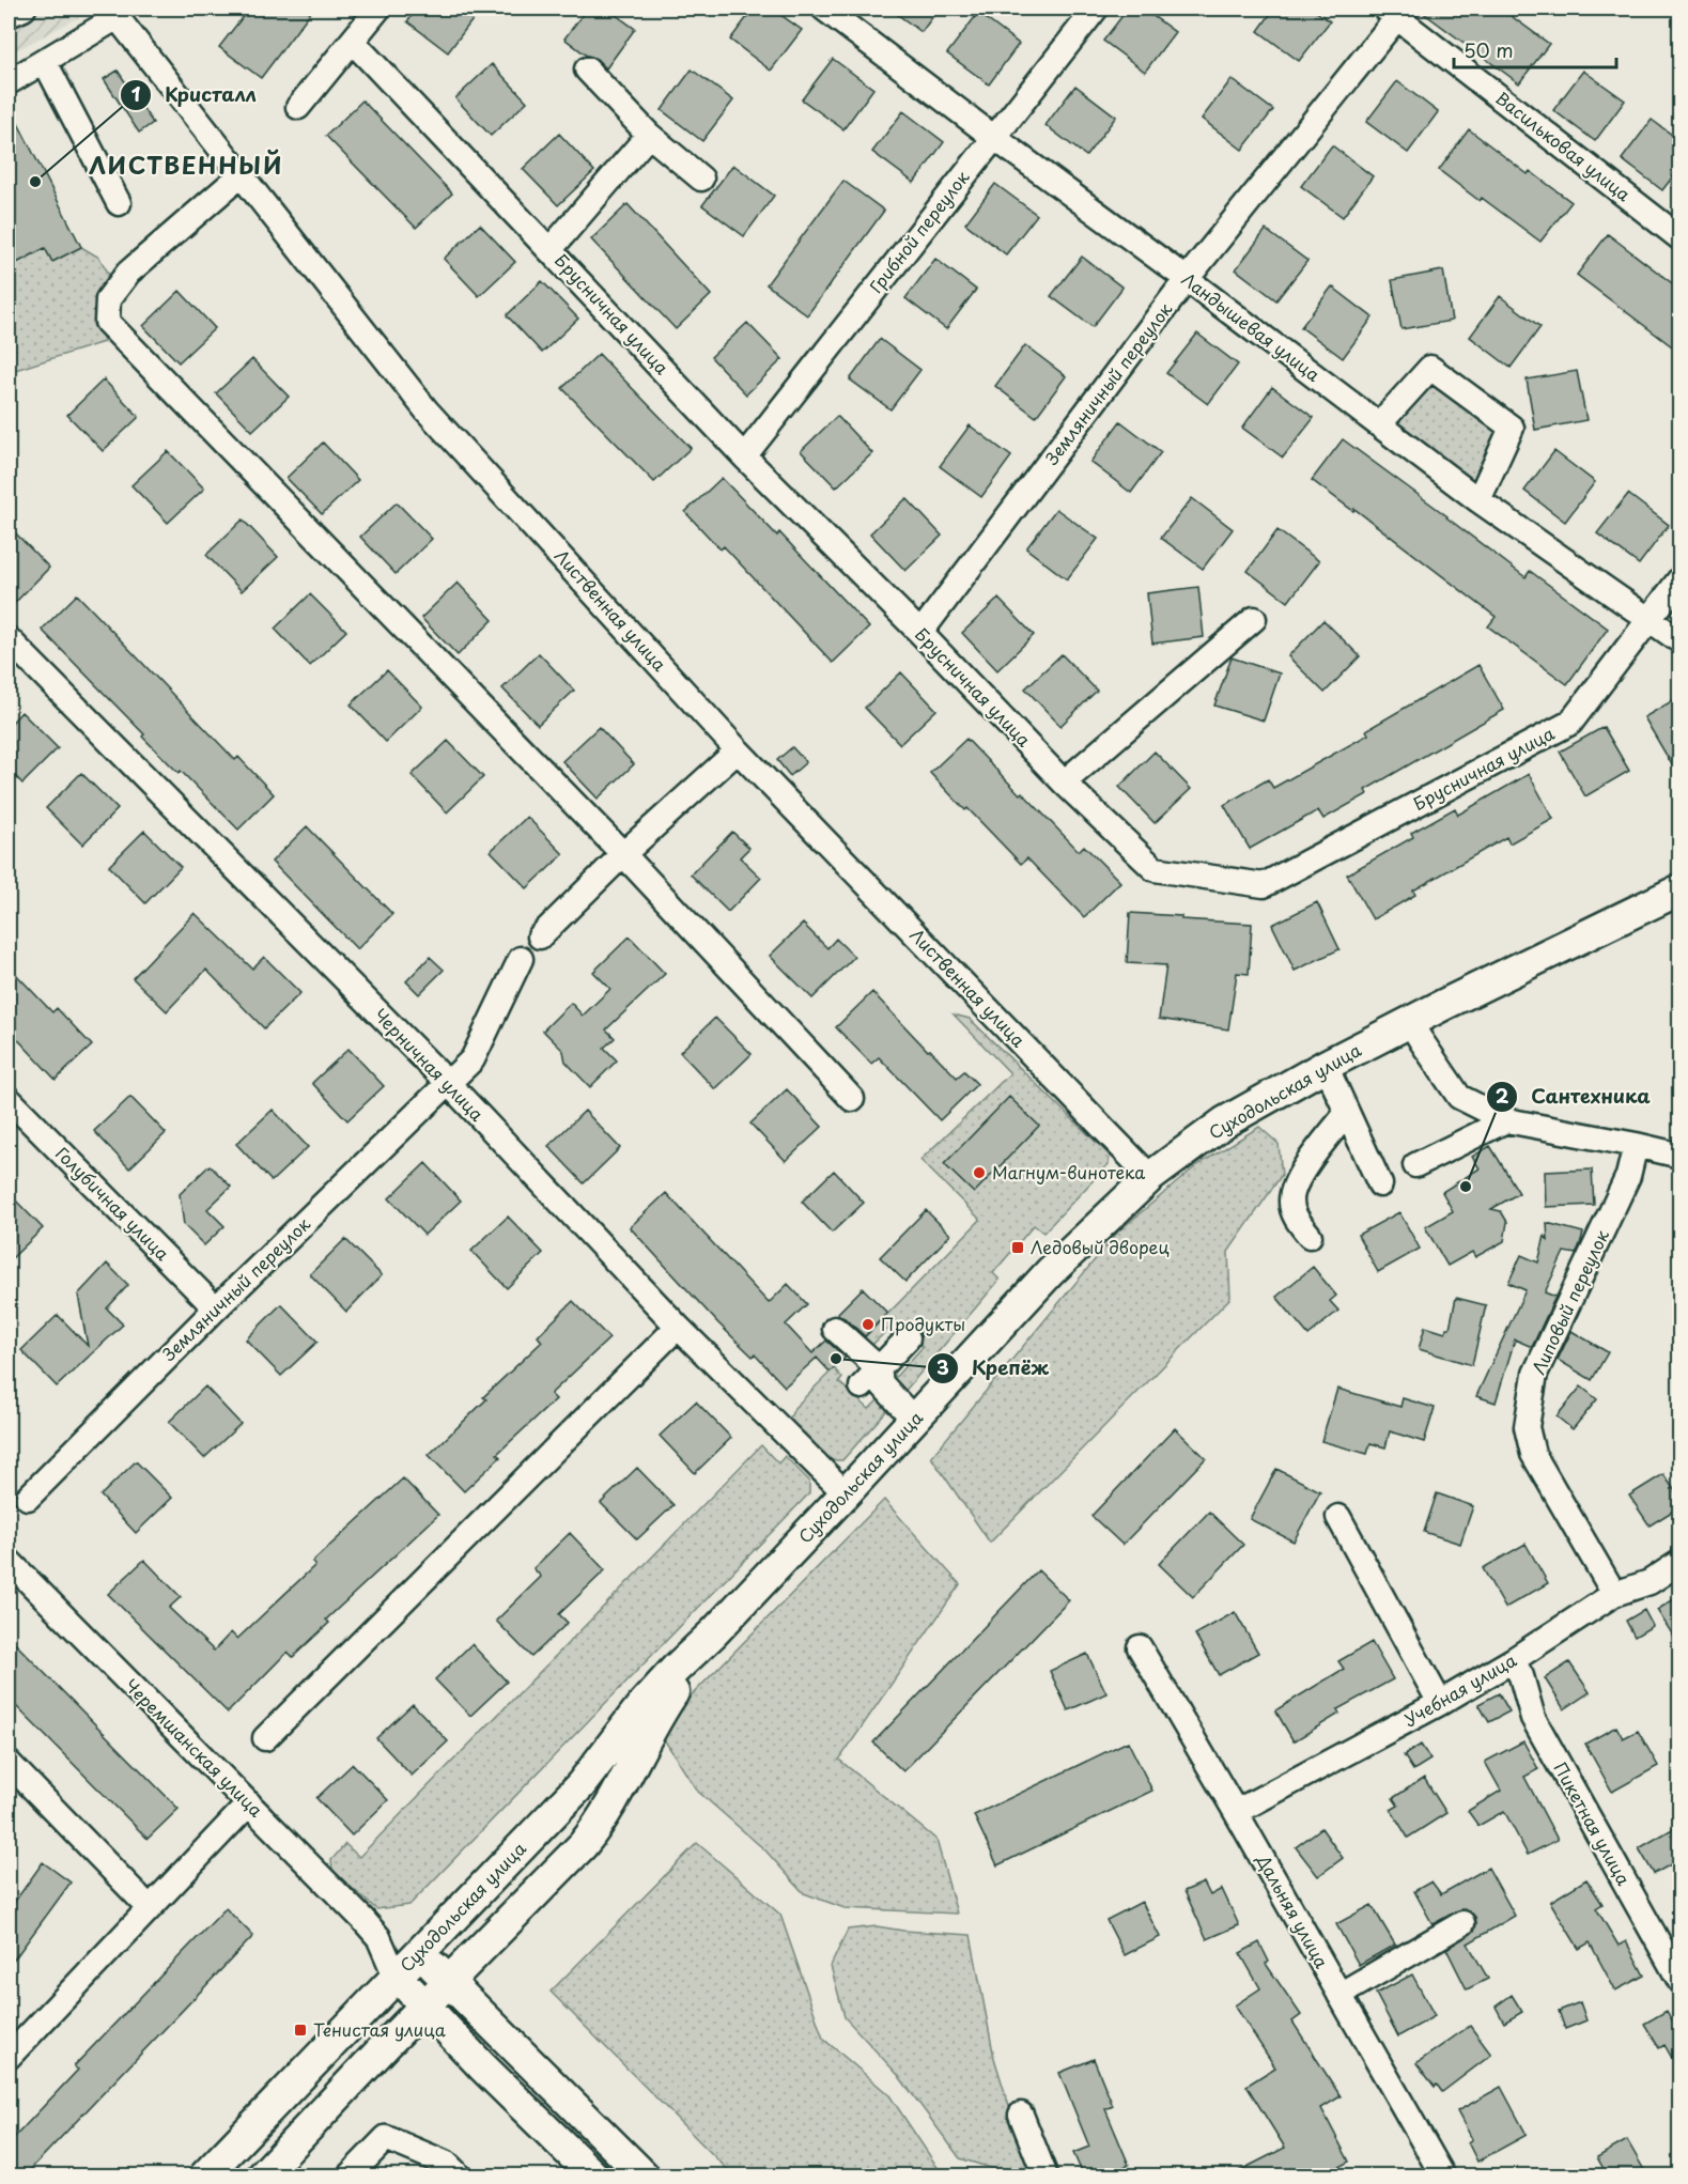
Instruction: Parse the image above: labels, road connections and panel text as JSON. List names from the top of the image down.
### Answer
{
  "streets": {
    "main road": ["Суходольская улица"],
    "street": [
      "Васильковая улица",
      "Грибной переулок",
      "Брусничная улица",
      "Ландышевая улица",
      "Земляничный переулок",
      "Лиственная улица",
      "Черничная улица",
      "Голубичная улица",
      "Липовый переулок",
      "Учебная улица",
      "Черемшанская улица",
      "Пикетная улица",
      "Дальняя улица"
    ]
  },
  "crossings": [
    ["Васильковая улица", "Земляничный переулок"],
    ["Грибной переулок", "Брусничная улица"],
    ["Грибной переулок", "Ландышевая улица"],
    ["Брусничная улица", "Ландышевая улица"],
    ["Брусничная улица", "Земляничный переулок"],
    ["Ландышевая улица", "Земляничный переулок"],
    ["Земляничный переулок", "Черничная улица"],
    ["Земляничный переулок", "Голубичная улица"],
    ["Лиственная улица", "Суходольская улица"],
    ["Черничная улица", "Суходольская улица"],
    ["Суходольская улица", "Черемшанская улица"],
    ["Липовый переулок", "Учебная улица"],
    ["Учебная улица", "Пикетная улица"],
    ["Учебная улица", "Дальняя улица"]
  ],
  "districts": ["ЛИСТВЕННЫЙ"],
  "places": {
    "other": [
      "Кристалл",
      "Магнум-винотека",
      "Сантехника",
      "Продукты",
      "Крепёж"
    ],
    "transit": ["Ледовый дворец", "Тенистая улица"]
  },
  "scale_bar": "50 m"
}
